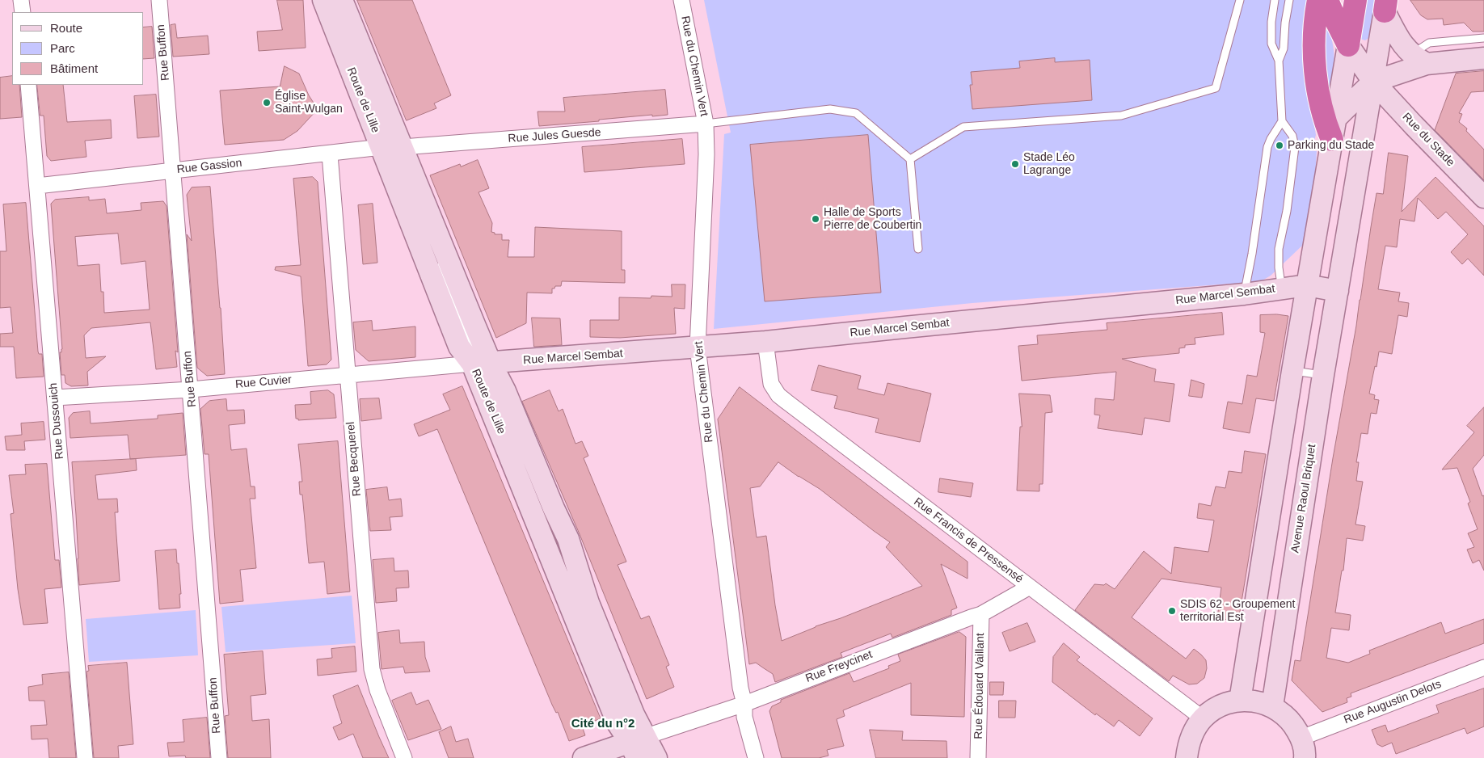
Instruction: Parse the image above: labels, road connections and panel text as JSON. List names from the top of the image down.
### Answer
{
  "streets": {
    "main road": [
      "Route de Lille",
      "Rue du Stade",
      "Rue Marcel Sembat",
      "Avenue Raoul Briquet"
    ],
    "street": [
      "Rue Buffon",
      "Rue du Chemin Vert",
      "Rue Jules Guesde",
      "Rue Gassion",
      "Rue Cuvier",
      "Rue Dussouich",
      "Rue Becquerel",
      "Rue Francis de Pressensé",
      "Rue Freycinet",
      "Rue Édouard Vaillant",
      "Rue Augustin Delots"
    ]
  },
  "crossings": [
    ["Rue Buffon", "Rue Gassion"],
    ["Rue Buffon", "Rue Cuvier"],
    ["Rue du Chemin Vert", "Rue Jules Guesde"],
    ["Rue du Chemin Vert", "Rue Marcel Sembat"],
    ["Rue du Chemin Vert", "Rue Freycinet"],
    ["Route de Lille", "Rue Jules Guesde"],
    ["Route de Lille", "Rue Gassion"],
    ["Route de Lille", "Rue Marcel Sembat"],
    ["Route de Lille", "Rue Cuvier"],
    ["Route de Lille", "Rue Freycinet"],
    ["Rue du Stade", "Avenue Raoul Briquet"],
    ["Rue Gassion", "Rue Dussouich"],
    ["Rue Gassion", "Rue Becquerel"],
    ["Rue Marcel Sembat", "Rue Cuvier"],
    ["Rue Marcel Sembat", "Rue Francis de Pressensé"],
    ["Rue Cuvier", "Rue Dussouich"],
    ["Rue Cuvier", "Rue Becquerel"],
    ["Rue Francis de Pressensé", "Rue Freycinet"],
    ["Rue Freycinet", "Rue Édouard Vaillant"]
  ],
  "districts": ["Cité du n°2"],
  "places": [
    "Église Saint-Wulgan",
    "Parking du Stade",
    "Stade Léo Lagrange",
    "Halle de Sports Pierre de Coubertin",
    "SDIS 62 - Groupement territorial Est"
  ],
  "legend": ["Route", "Parc", "Bâtiment"]
}
